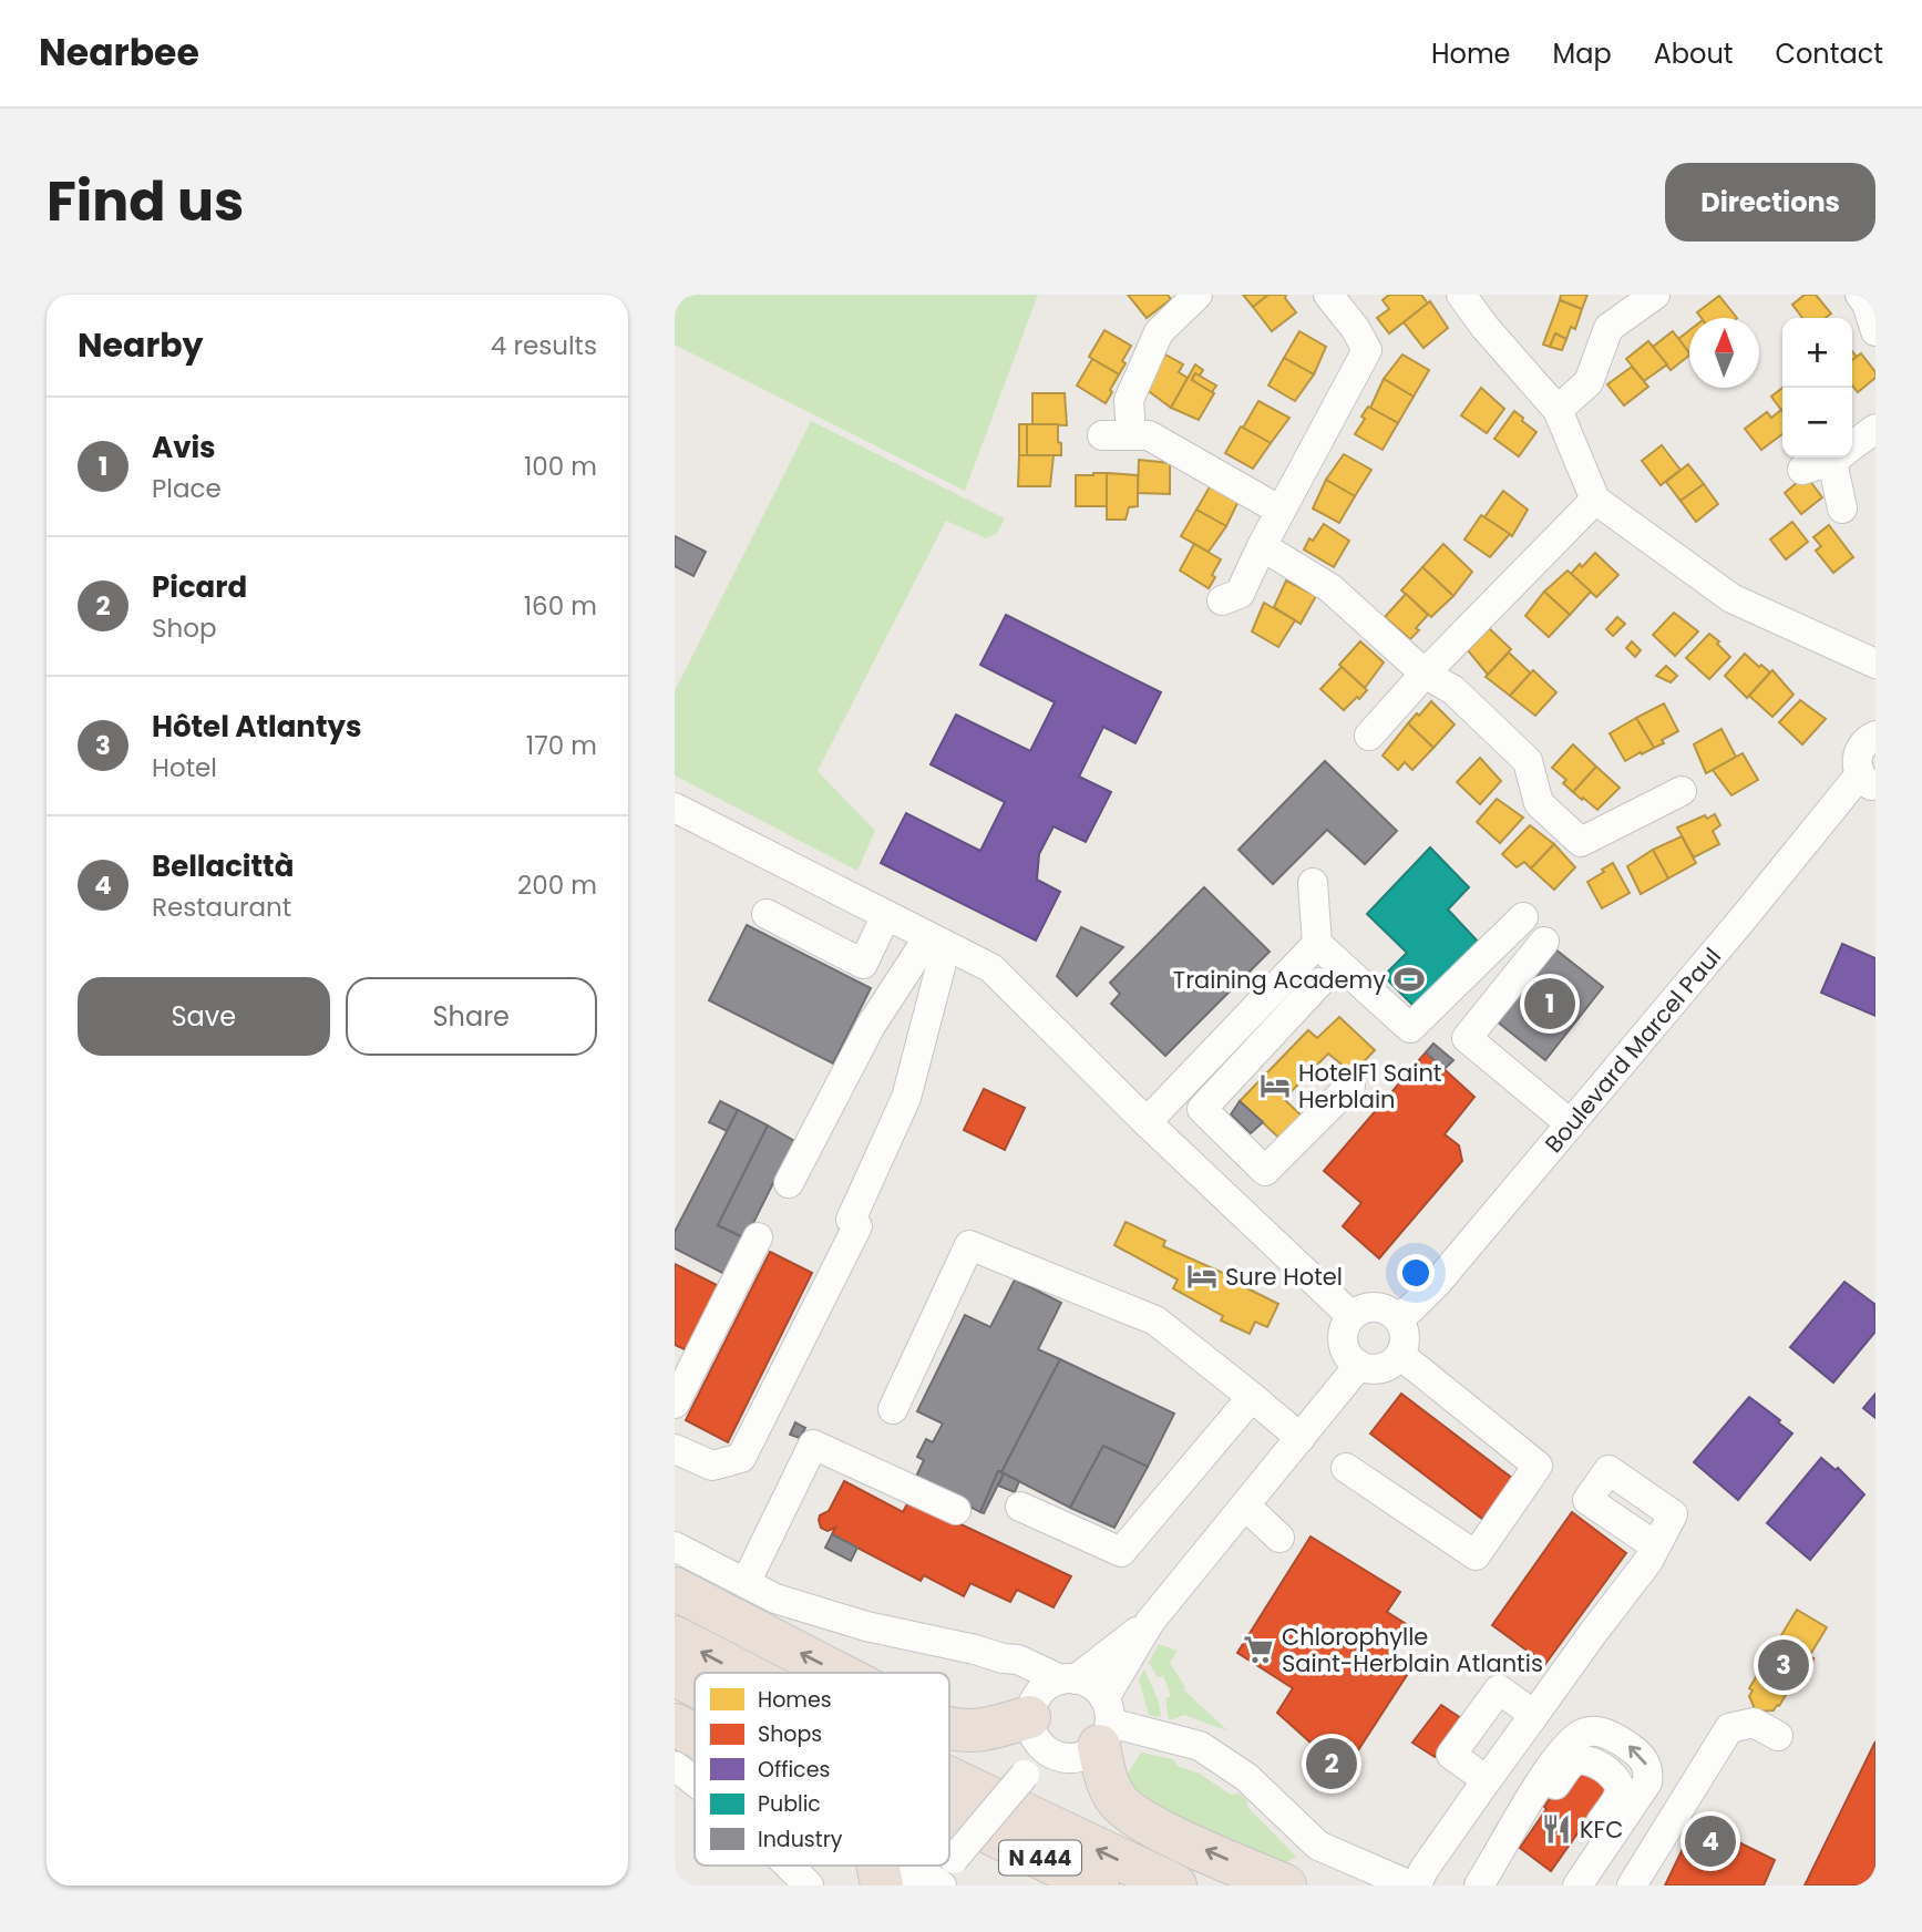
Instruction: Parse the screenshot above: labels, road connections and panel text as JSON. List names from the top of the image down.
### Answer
{
  "streets": {
    "highway": ["N 444"],
    "street": ["Boulevard Marcel Paul"]
  },
  "places": {
    "sports": ["Training Academy"],
    "hotel": ["HotelF1 Saint Herblain", "Sure Hotel"],
    "supermarket": ["Chlorophylle Saint-Herblain Atlantis"],
    "restaurant": ["KFC"]
  },
  "legend": [
    "Homes",
    "Shops",
    "Offices",
    "Public",
    "Industry"
  ],
  "north": "top",
  "page": {
    "header": "Nearbee",
    "nav": [
      "Home",
      "Map",
      "About",
      "Contact"
    ],
    "title": "Find us",
    "buttons": [
      "Directions",
      ["Save", "Share"]
    ],
    "heading": ["Nearby", "4 results"],
    "map_buttons": ["+", "−"],
    "list": [
      {
        "mark": "1",
        "name": "Avis",
        "note": "Place",
        "value": "100 m"
      },
      {
        "mark": "2",
        "name": "Picard",
        "note": "Shop",
        "value": "160 m"
      },
      {
        "mark": "3",
        "name": "Hôtel Atlantys",
        "note": "Hotel",
        "value": "170 m"
      },
      {
        "mark": "4",
        "name": "Bellacittà",
        "note": "Restaurant",
        "value": "200 m"
      }
    ],
    "pins": [
      "1",
      "3",
      "2",
      "4"
    ]
  }
}
